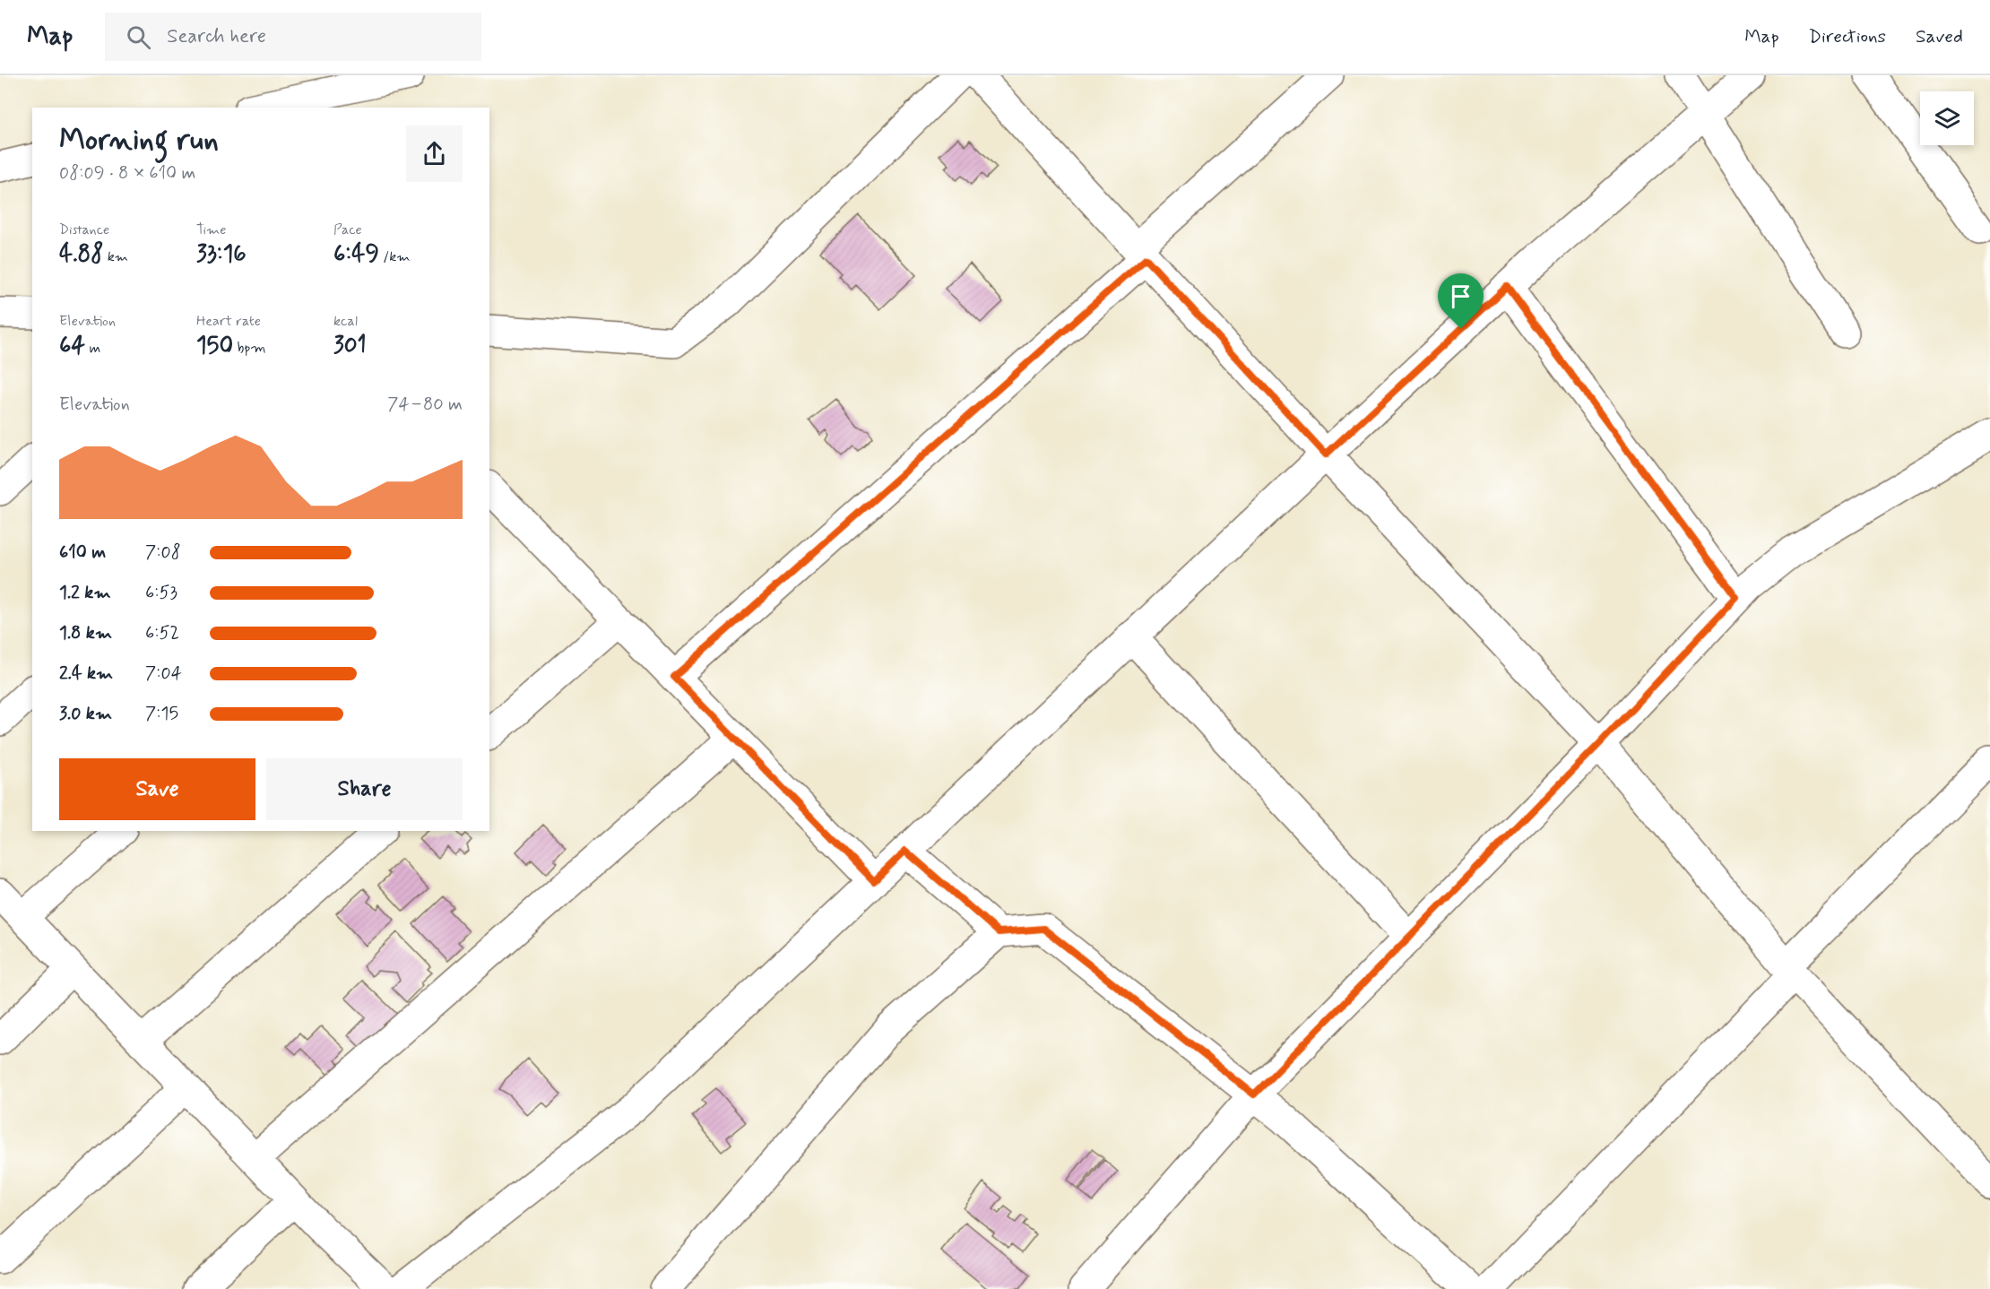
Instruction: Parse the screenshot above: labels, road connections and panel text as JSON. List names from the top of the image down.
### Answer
{
  "page": {
    "header": "Map",
    "search": "Search here",
    "nav": ["Map", "Directions", "Saved"],
    "heading": ["Morning run", "08:09 · 8 × 610 m"],
    "stats": [
      ["Distance", "4.88 km"],
      ["Time", "33:16"],
      ["Pace", "6:49 /km"],
      ["Elevation", "64 m"],
      ["Heart rate", "150 bpm"],
      ["kcal", "301"]
    ],
    "chart": ["Elevation", "74–80 m"],
    "list": [
      {
        "name": "610 m",
        "note": "7:08"
      },
      {
        "name": "1.2 km",
        "note": "6:53"
      },
      {
        "name": "1.8 km",
        "note": "6:52"
      },
      {
        "name": "2.4 km",
        "note": "7:04"
      },
      {
        "name": "3.0 km",
        "note": "7:15"
      }
    ],
    "buttons": ["Save", "Share"]
  }
}
